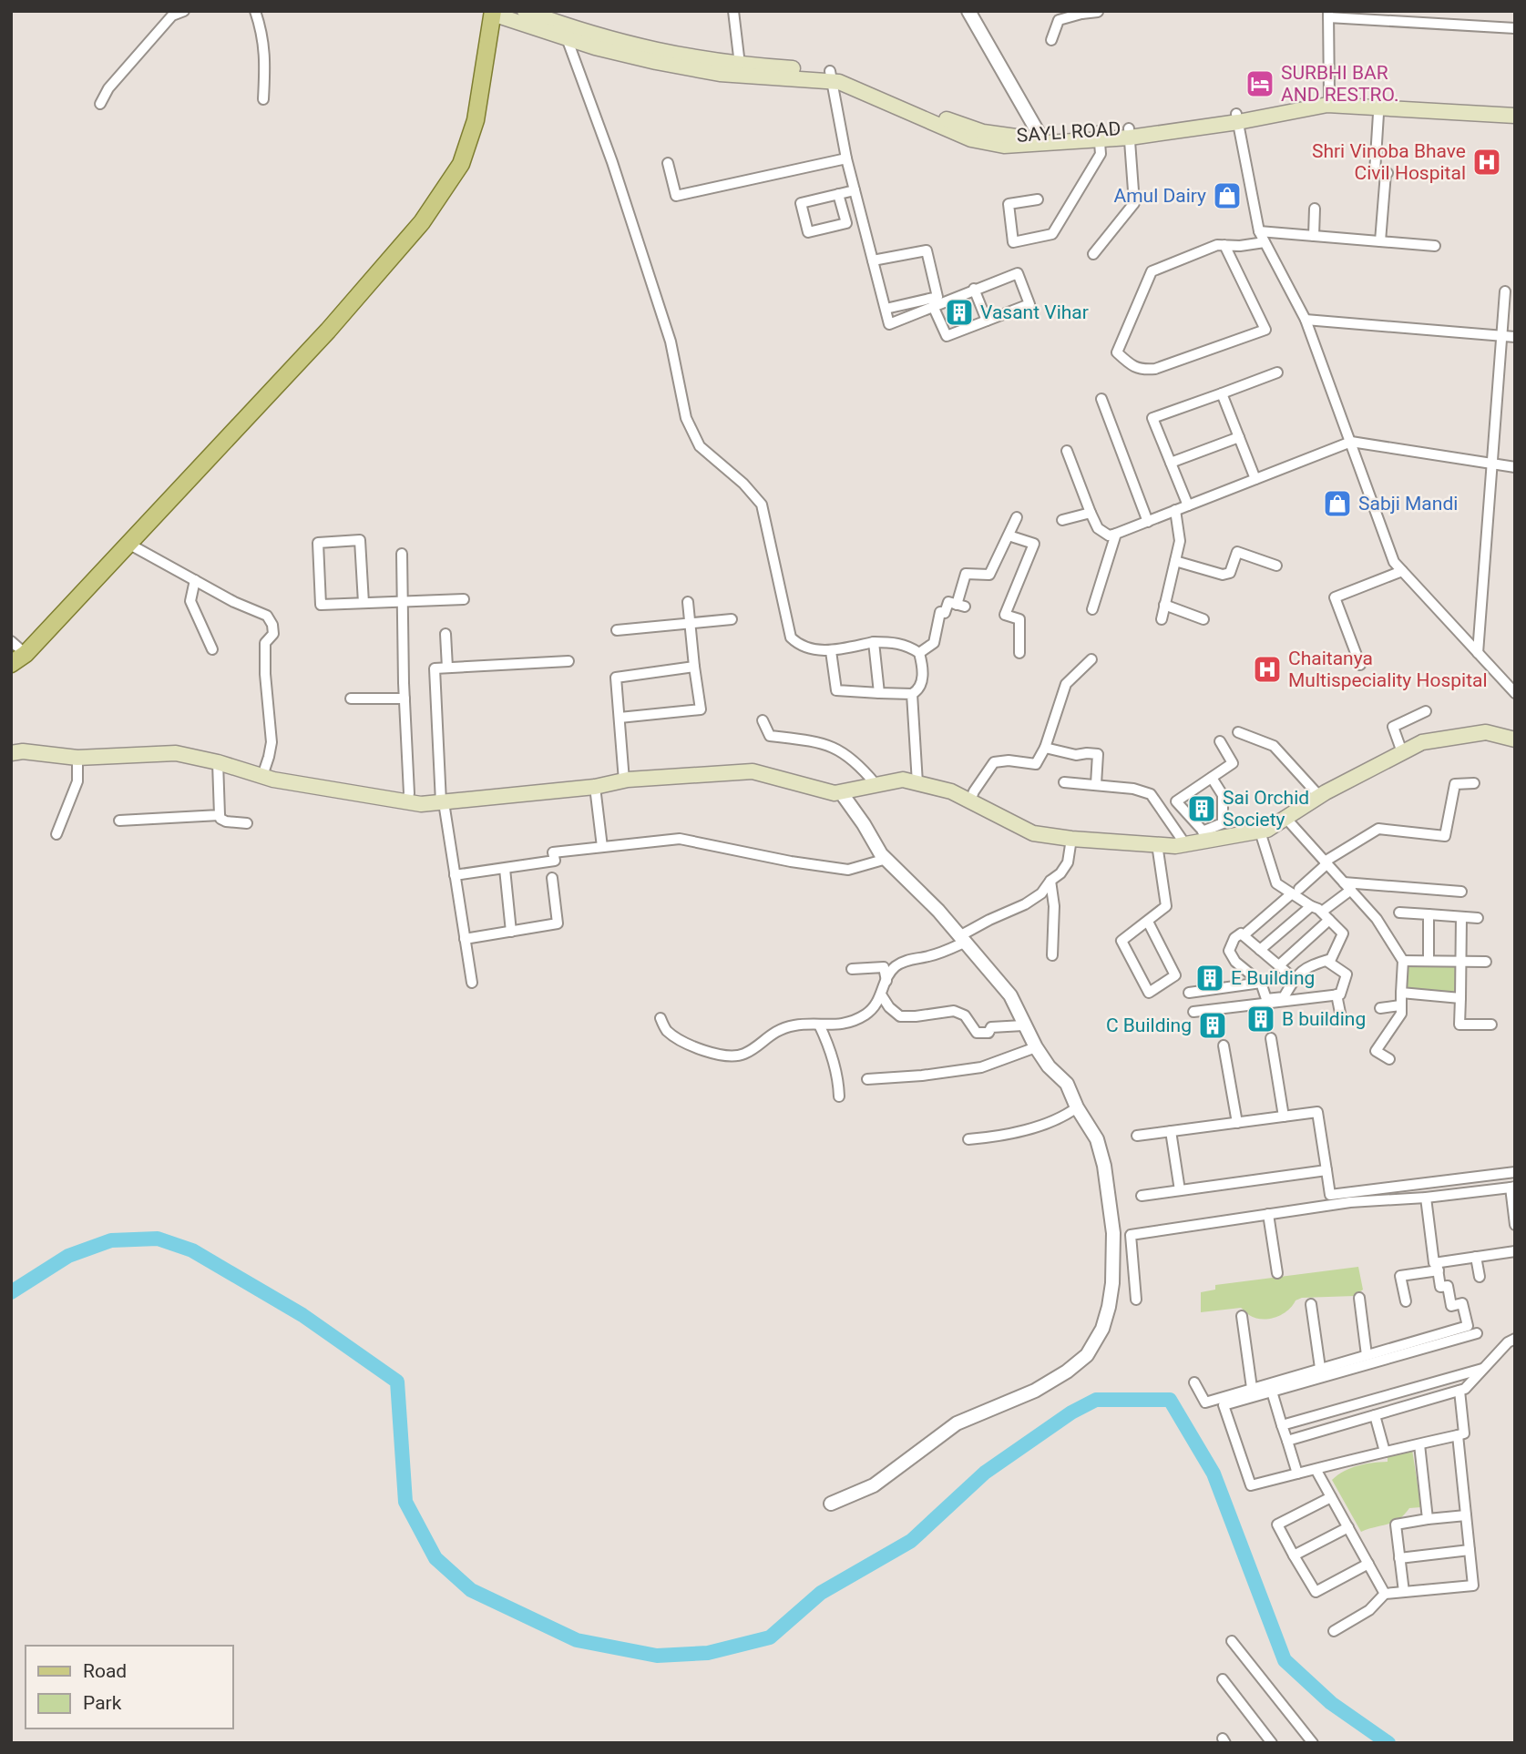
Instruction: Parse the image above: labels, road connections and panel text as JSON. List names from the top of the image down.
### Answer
{
  "streets": {
    "main road": ["SAYLI ROAD"]
  },
  "places": {
    "hotel": ["SURBHI BAR AND RESTRO."],
    "hospital": ["Shri Vinoba Bhave Civil Hospital", "Chaitanya Multispeciality Hospital"],
    "shop": ["Amul Dairy", "Sabji Mandi"],
    "building": [
      "Vasant Vihar",
      "Sai Orchid Society",
      "E Building",
      "B building",
      "C Building"
    ]
  },
  "legend": ["Road", "Park"]
}
